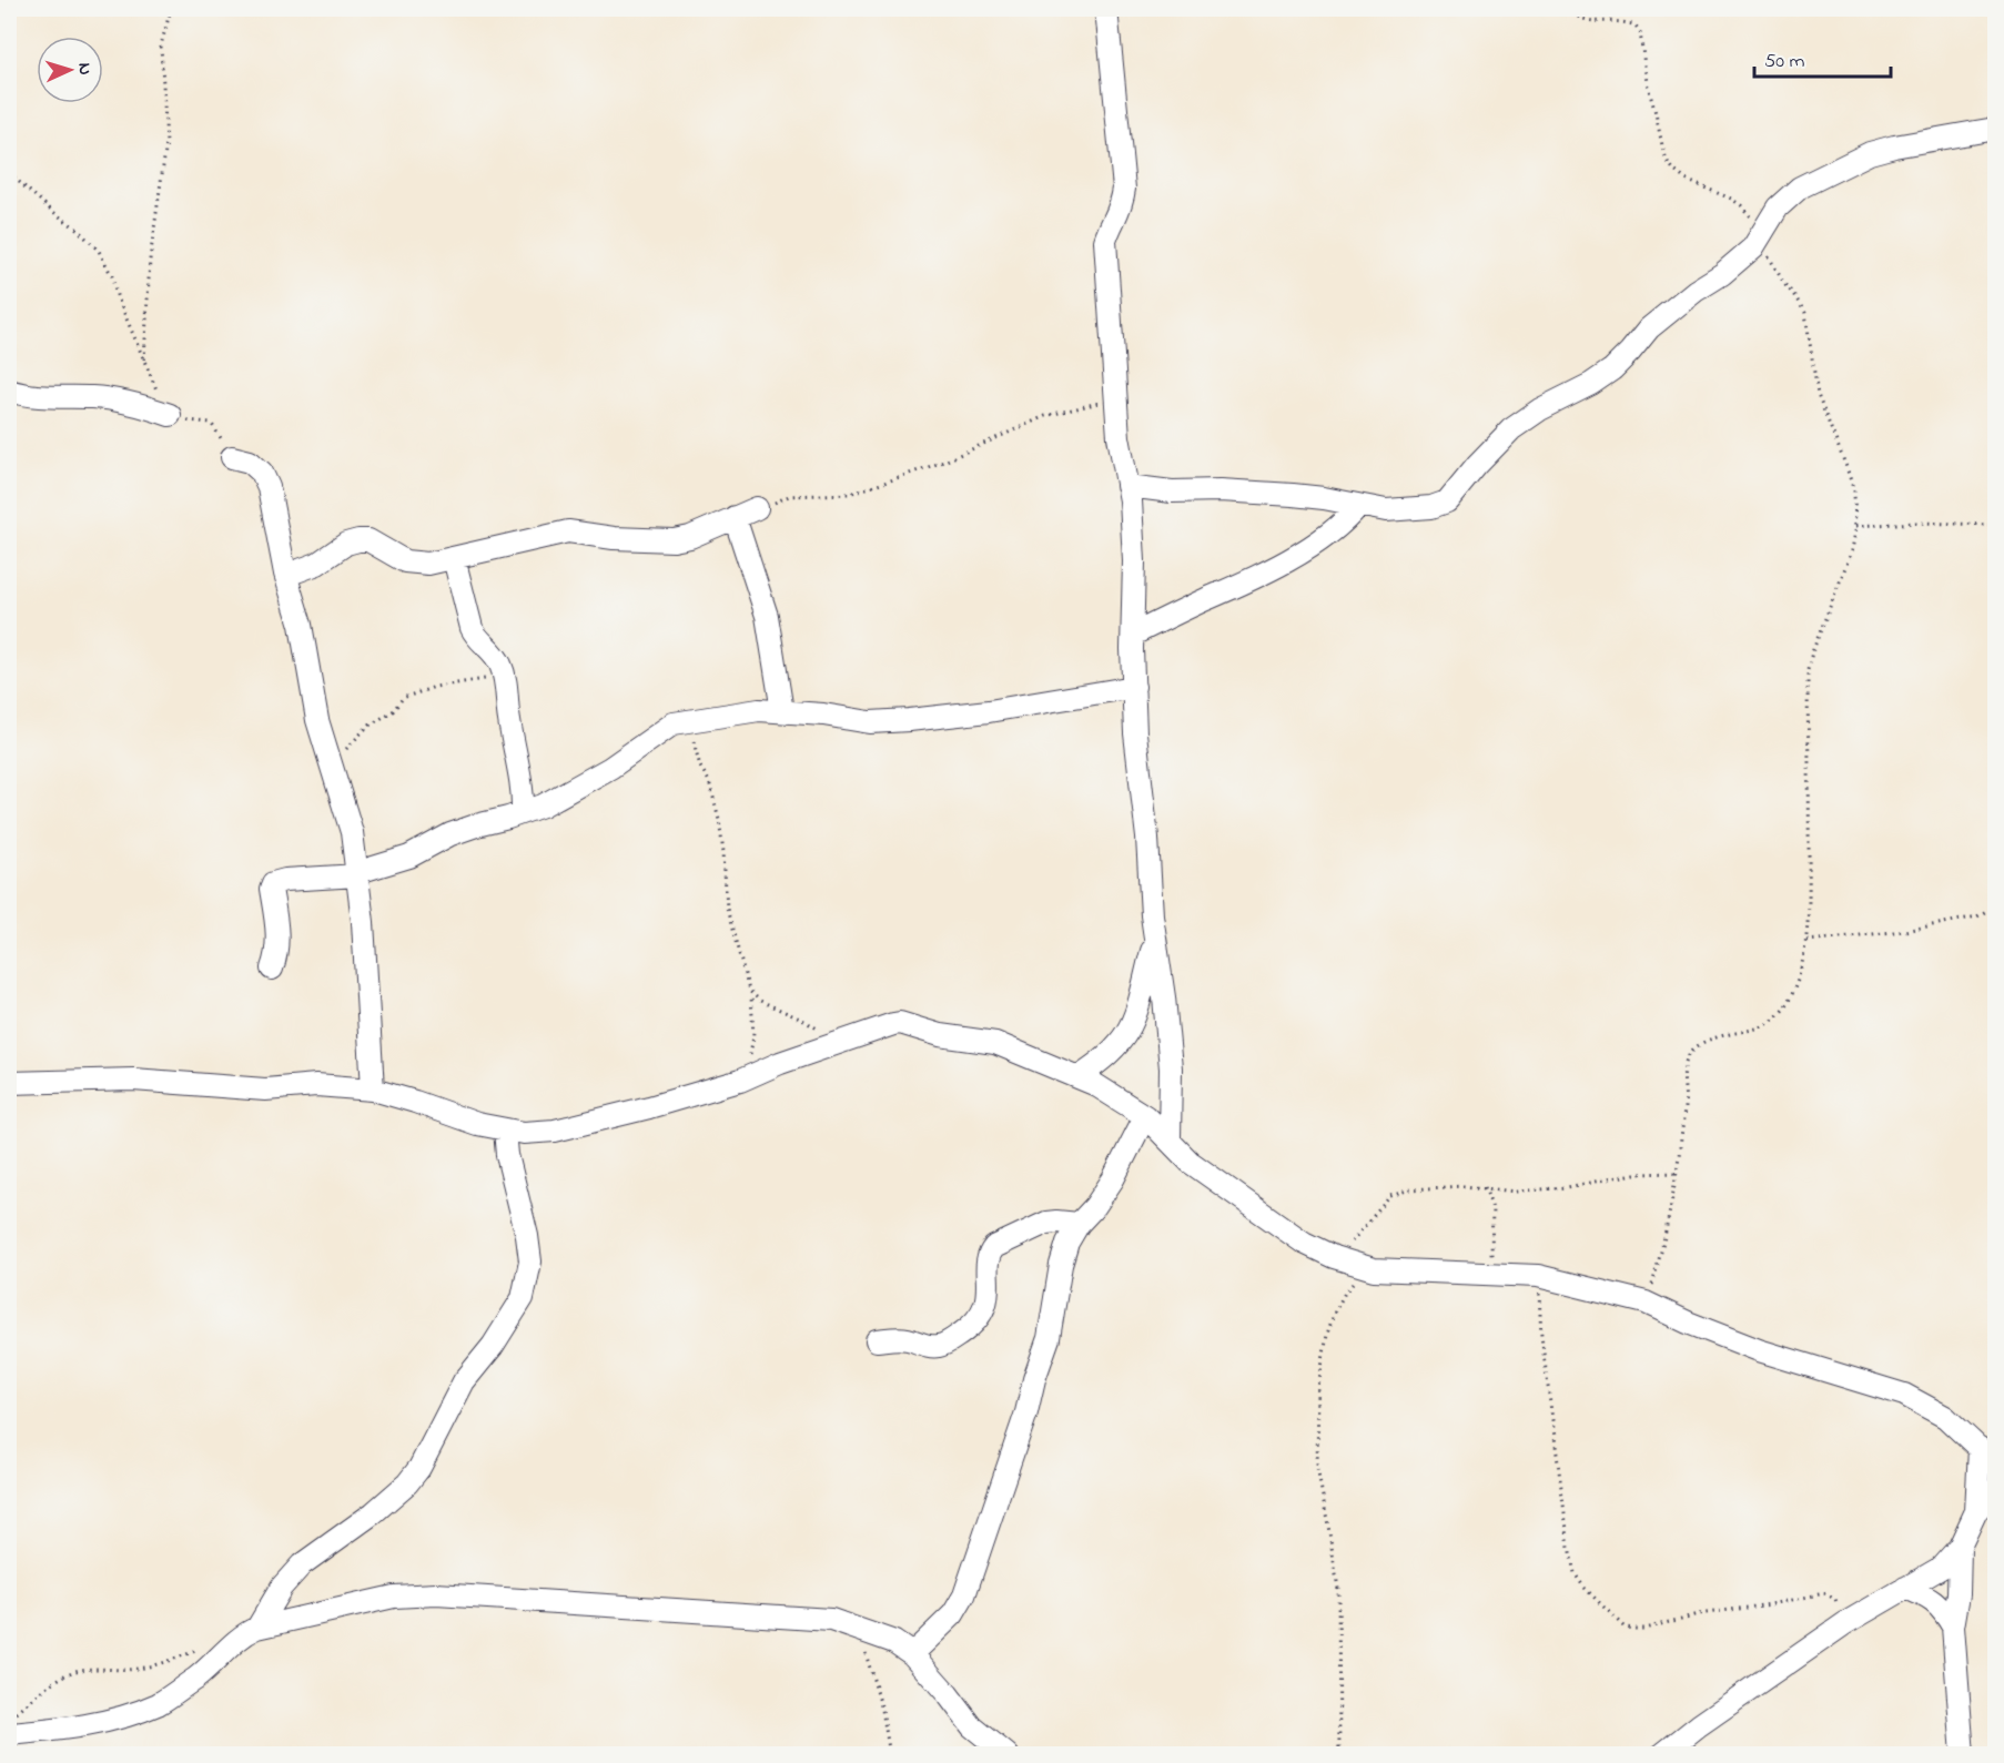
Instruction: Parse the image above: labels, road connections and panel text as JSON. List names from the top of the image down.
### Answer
{
  "scale_bar": "50 m",
  "north": "right"
}
